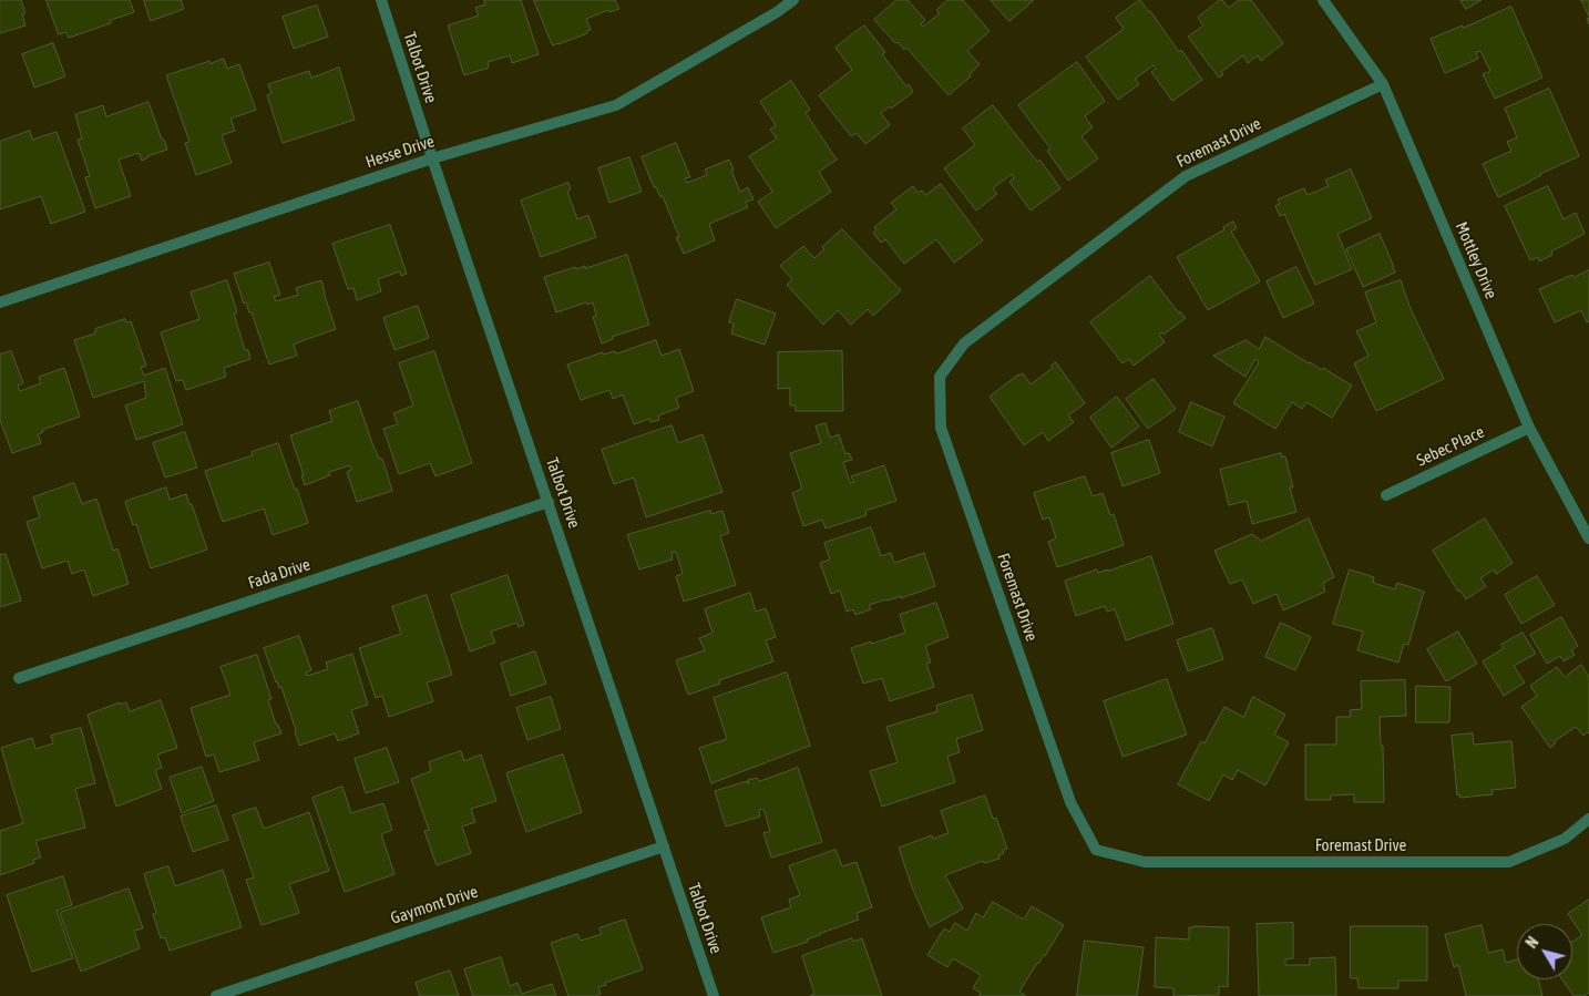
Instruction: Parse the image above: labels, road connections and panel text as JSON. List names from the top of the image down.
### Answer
{
  "streets": {
    "street": [
      "Talbot Drive",
      "Foremast Drive",
      "Hesse Drive",
      "Mottley Drive",
      "Sebec Place",
      "Fada Drive",
      "Gaymont Drive"
    ]
  },
  "crossings": [
    ["Talbot Drive", "Hesse Drive"],
    ["Talbot Drive", "Fada Drive"],
    ["Talbot Drive", "Gaymont Drive"],
    ["Foremast Drive", "Mottley Drive"],
    ["Mottley Drive", "Sebec Place"]
  ],
  "north": "top left"
}
